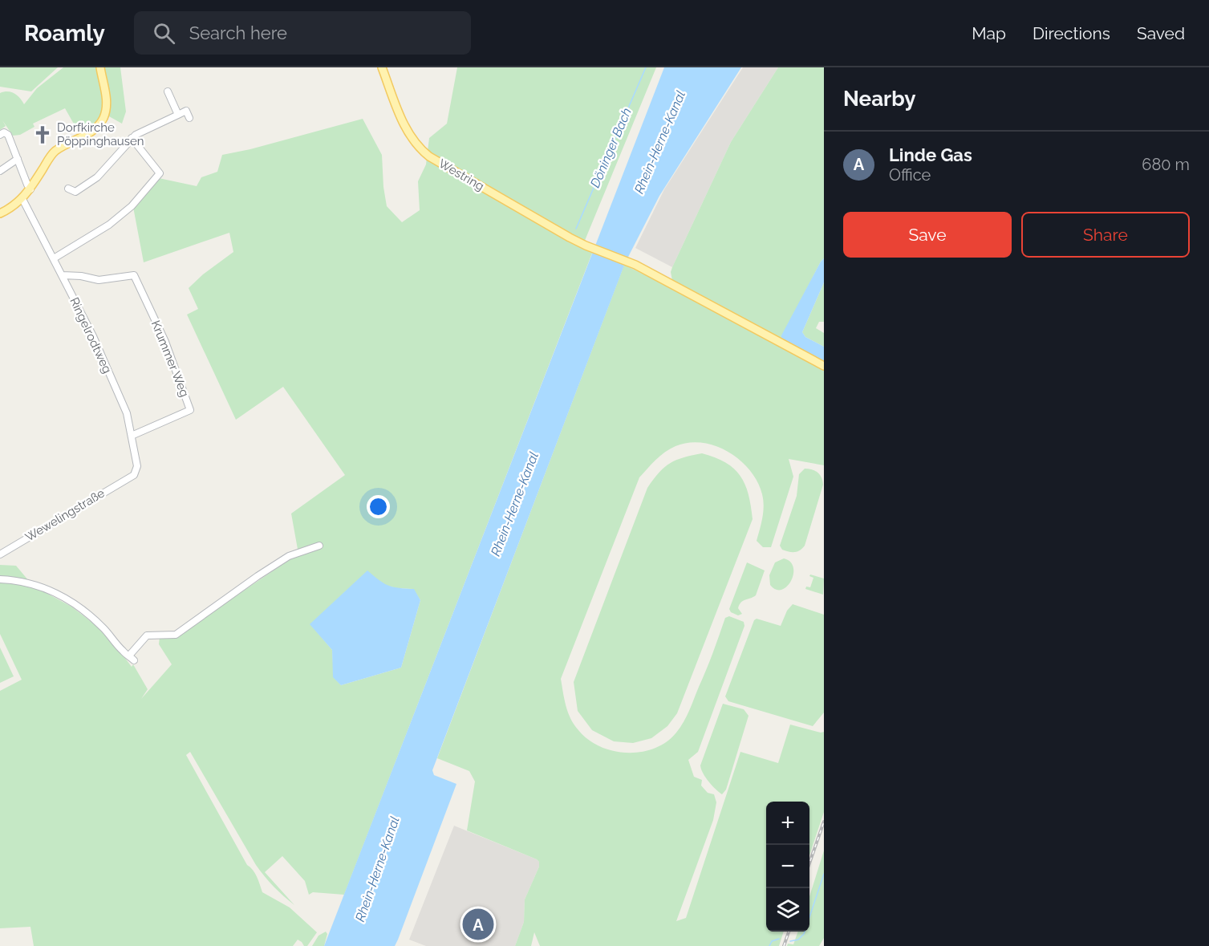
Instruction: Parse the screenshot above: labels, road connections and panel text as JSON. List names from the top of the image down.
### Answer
{
  "streets": {
    "main road": ["Westring"],
    "street": ["Ringelrodtweg", "Krummer Weg", "Wewelingstraße"]
  },
  "crossings": [
    ["Ringelrodtweg", "Krummer Weg"],
    ["Ringelrodtweg", "Wewelingstraße"]
  ],
  "water": ["Rhein-Herne-Kanal", "Döninger Bach"],
  "places": {
    "church": ["Dorfkirche Pöppinghausen"]
  },
  "page": {
    "header": "Roamly",
    "search": "Search here",
    "nav": ["Map", "Directions", "Saved"],
    "heading": "Nearby",
    "list": [
      {
        "mark": "A",
        "name": "Linde Gas",
        "note": "Office",
        "value": "680 m"
      }
    ],
    "buttons": ["Save", "Share"],
    "map_buttons": ["+", "−"],
    "pins": "A"
  }
}
